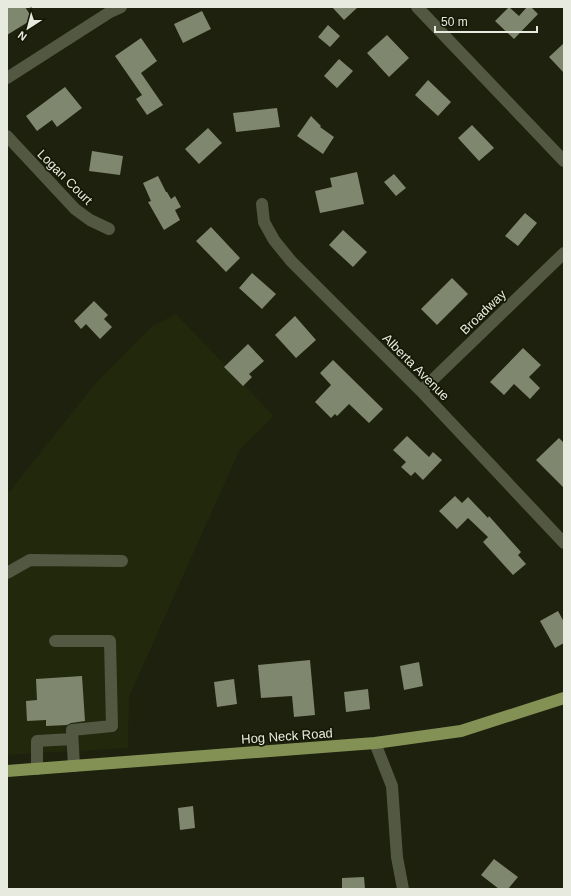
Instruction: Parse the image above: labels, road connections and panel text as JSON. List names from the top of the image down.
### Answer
{
  "streets": {
    "main road": ["Hog Neck Road"],
    "street": ["Logan Court", "Broadway", "Alberta Avenue"]
  },
  "crossings": [
    ["Broadway", "Alberta Avenue"]
  ],
  "scale_bar": "50 m",
  "north": "bottom left"
}
